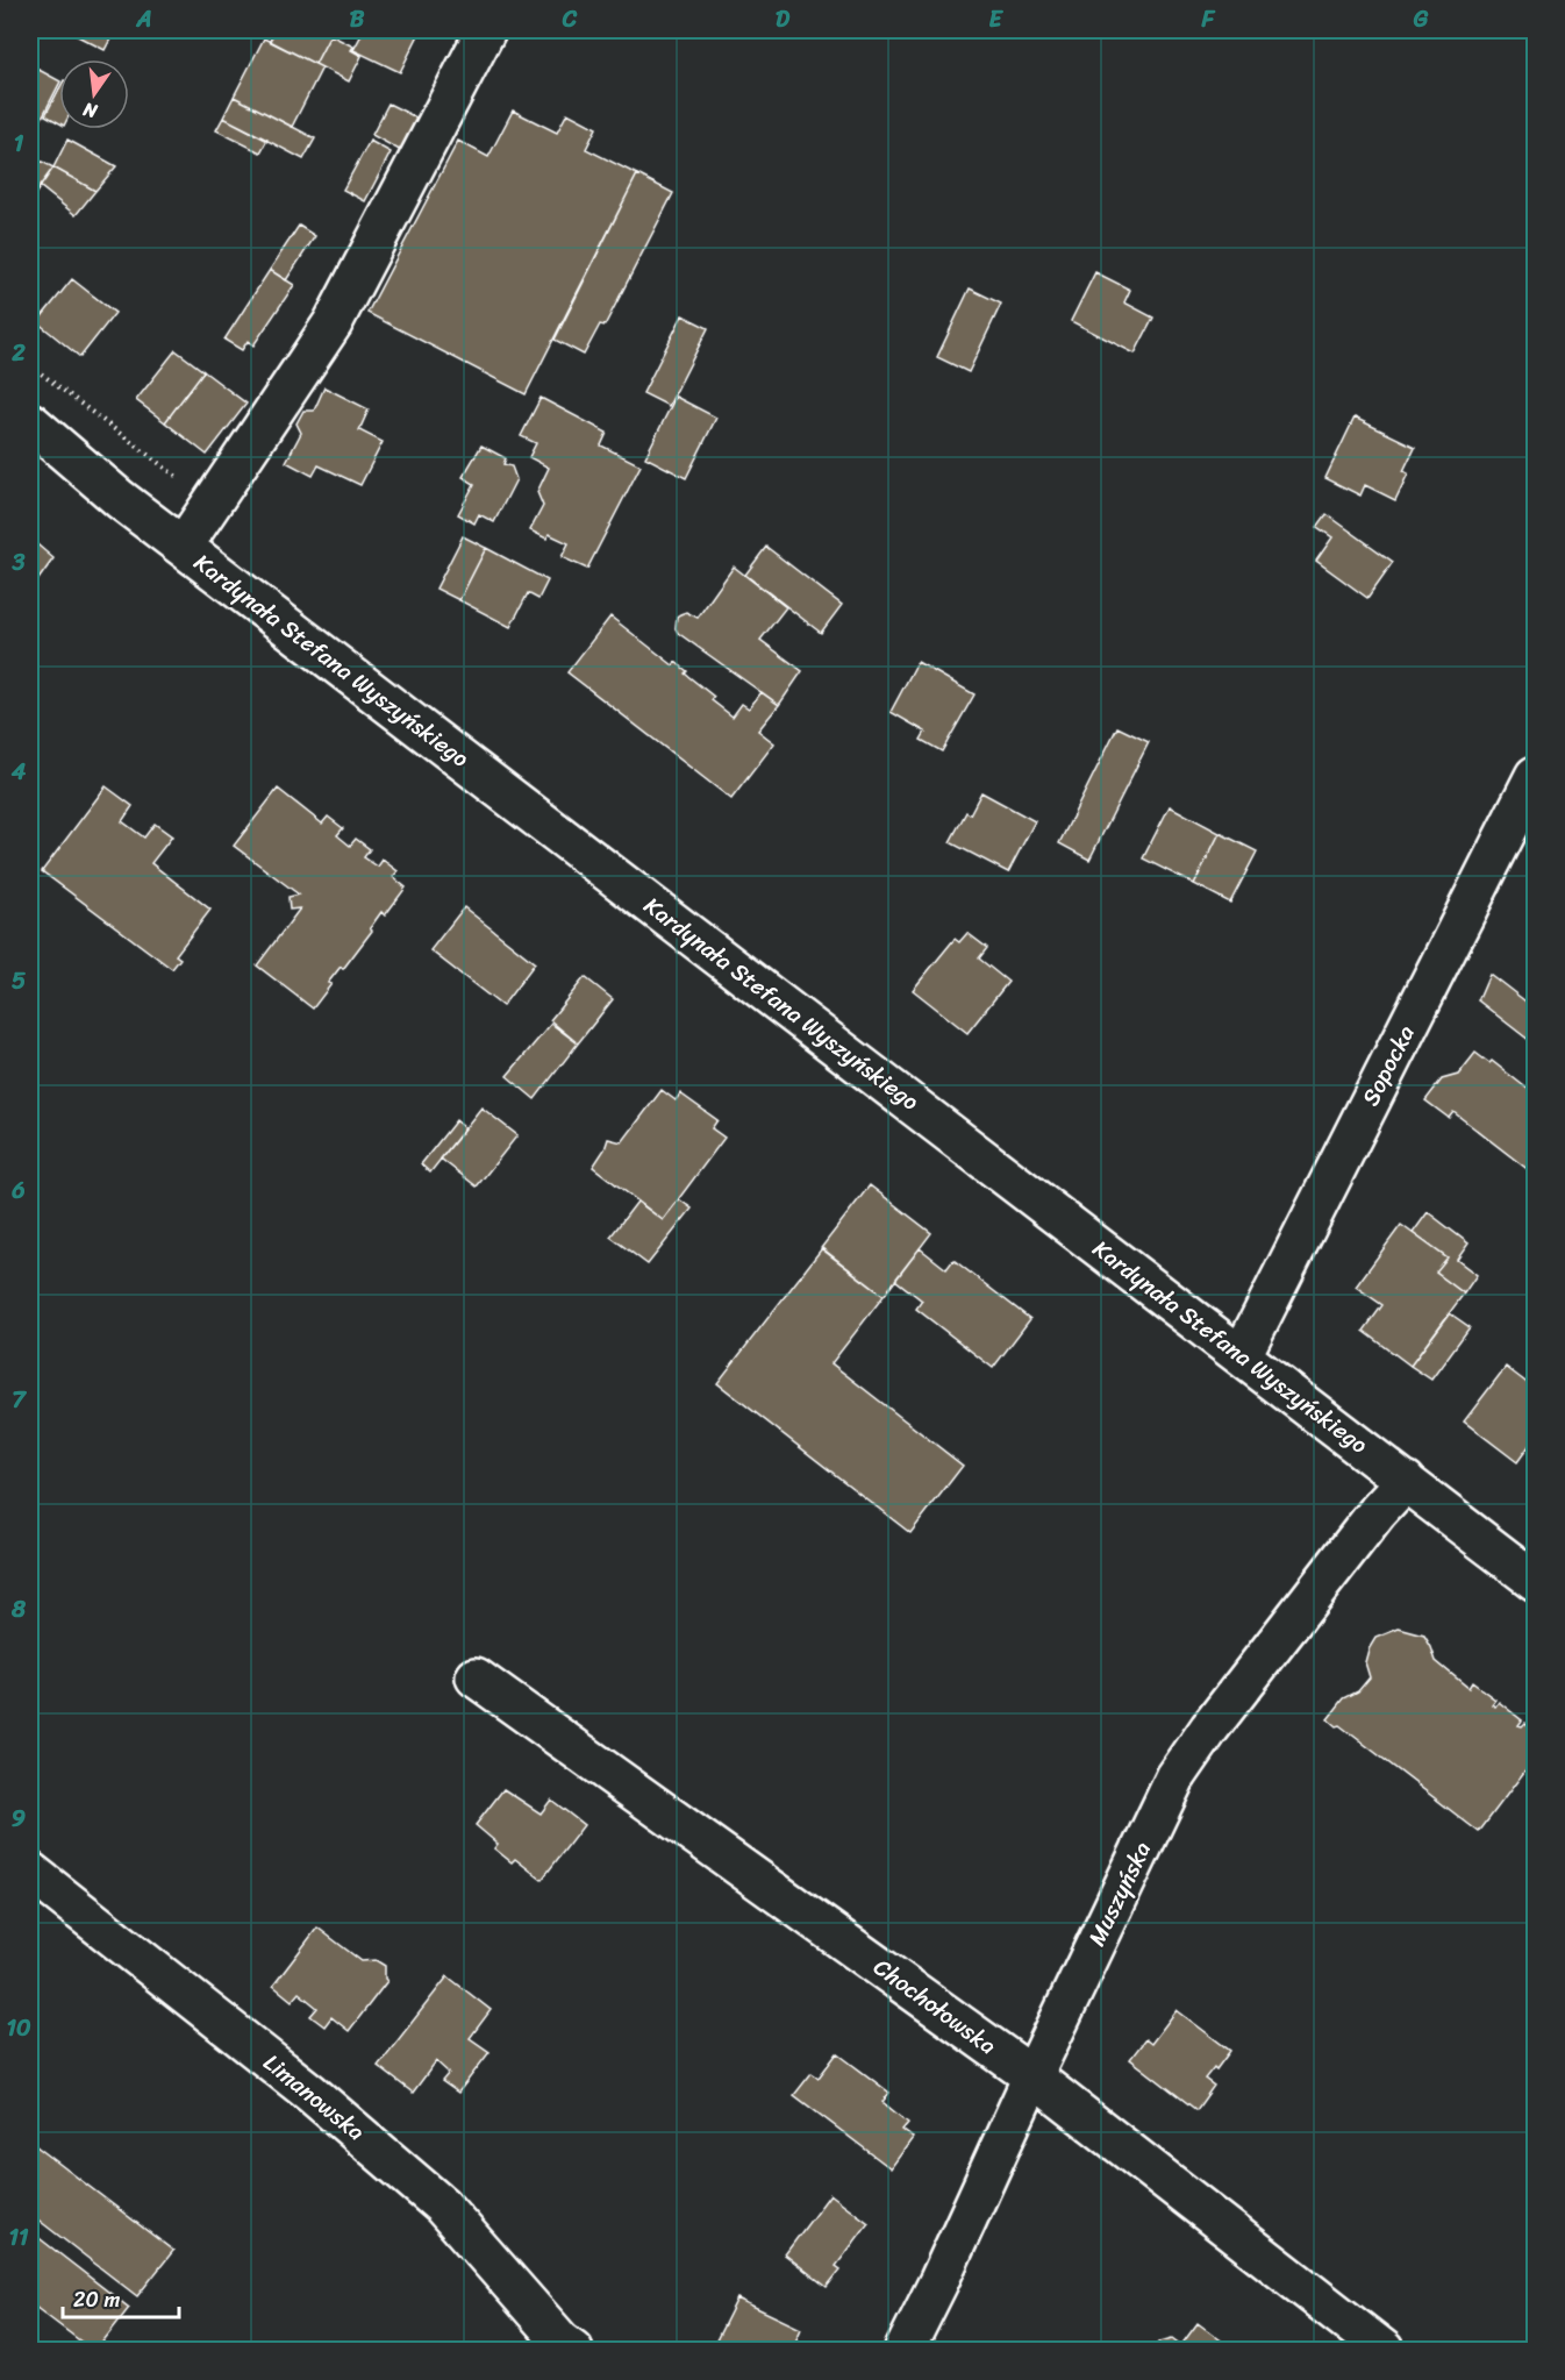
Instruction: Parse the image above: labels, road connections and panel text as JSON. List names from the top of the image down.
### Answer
{
  "streets": {
    "street": [
      "Kardynała Stefana Wyszyńskiego",
      "Sopocka",
      "Muszyńska",
      "Chochołowska",
      "Limanowska"
    ]
  },
  "crossings": [
    ["Kardynała Stefana Wyszyńskiego", "Sopocka"],
    ["Kardynała Stefana Wyszyńskiego", "Muszyńska"],
    ["Muszyńska", "Chochołowska"]
  ],
  "scale_bar": "20 m",
  "north": "bottom",
  "grid": {
    "columns": [
      "A",
      "B",
      "C",
      "D",
      "E",
      "F",
      "G"
    ],
    "rows": [
      "1",
      "2",
      "3",
      "4",
      "5",
      "6",
      "7",
      "8",
      "9",
      "10",
      "11"
    ]
  }
}
